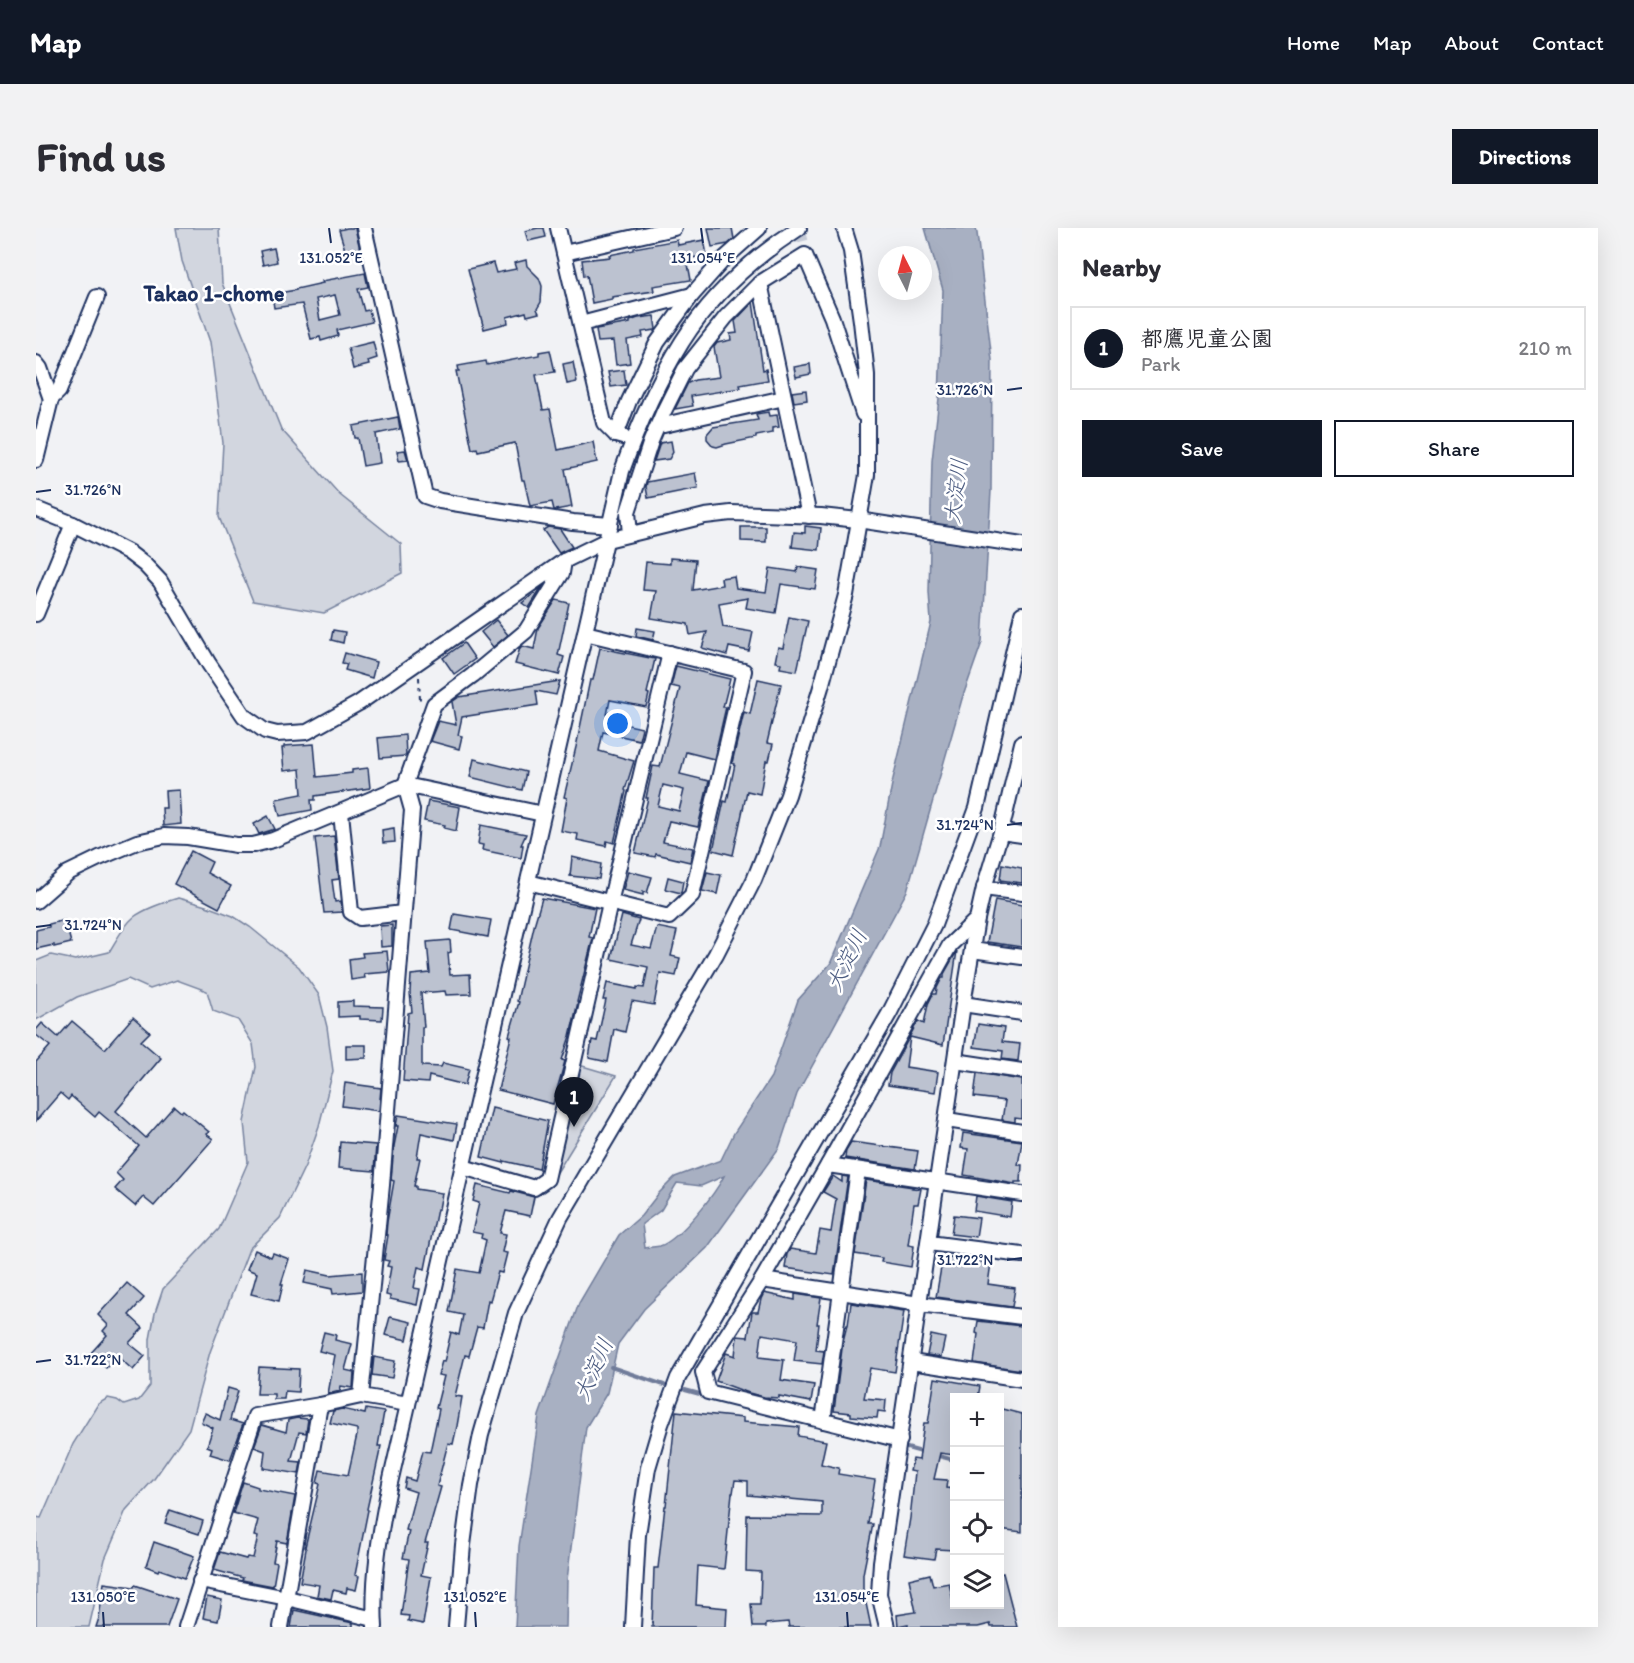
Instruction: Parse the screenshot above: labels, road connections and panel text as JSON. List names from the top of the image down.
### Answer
{
  "districts": ["Takao 1-chome"],
  "water": ["大淀川"],
  "north": "top",
  "page": {
    "header": "Map",
    "nav": [
      "Home",
      "Map",
      "About",
      "Contact"
    ],
    "buttons": [
      "Directions",
      ["Save", "Share"]
    ],
    "title": "Find us",
    "heading": "Nearby",
    "list": [
      {
        "mark": "1",
        "name": "都鷹児童公園",
        "note": "Park",
        "value": "210 m"
      }
    ],
    "pins": "1",
    "map_buttons": ["+", "−"]
  },
  "coordinates": [
    "131.052°E",
    "131.054°E",
    "31.726°N",
    "31.724°N",
    "31.722°N",
    "131.050°E"
  ]
}
